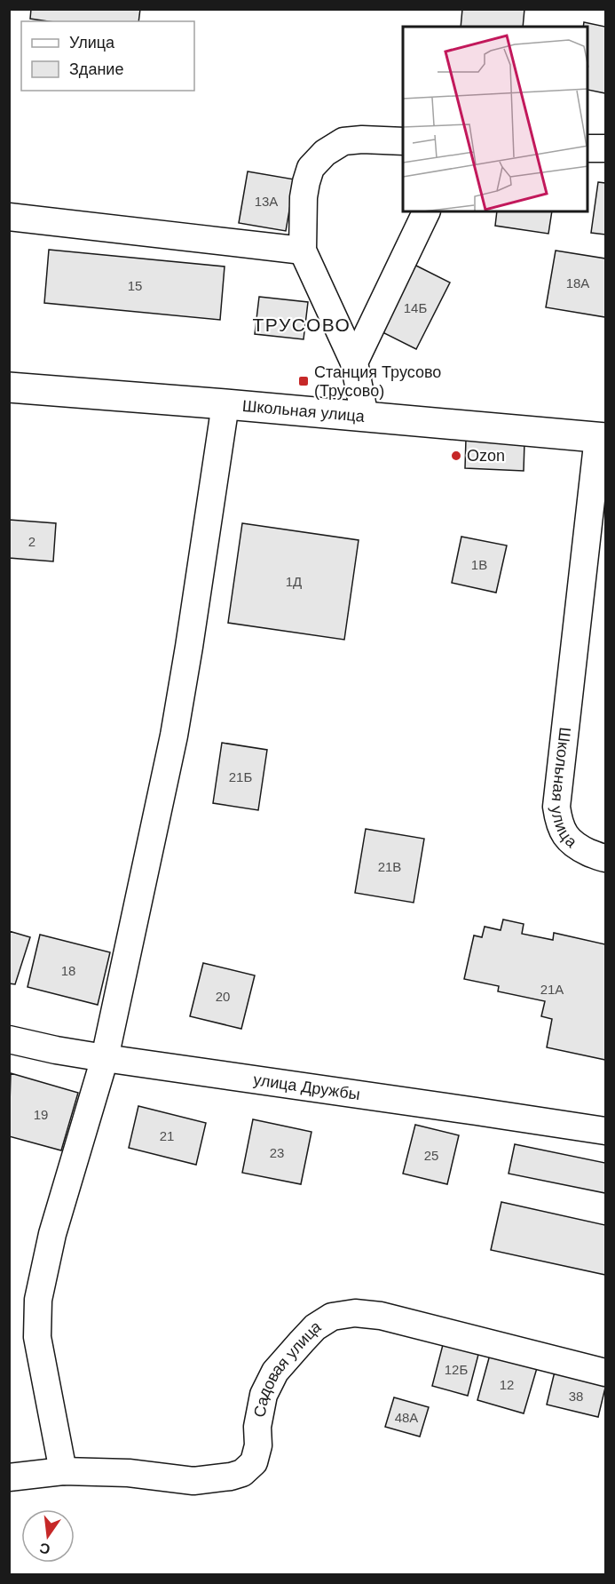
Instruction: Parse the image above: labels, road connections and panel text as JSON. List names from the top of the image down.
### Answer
{
  "streets": {
    "main road": ["Школьная улица"],
    "street": ["улица Дружбы", "Садовая улица"]
  },
  "districts": ["ТРУСОВО"],
  "places": {
    "transit": ["Станция Трусово (Трусово)"],
    "other": ["Ozon"]
  },
  "house_numbers": [
    "13А",
    "18А",
    "15",
    "14Б",
    "2",
    "1В",
    "1Д",
    "21Б",
    "21В",
    "18",
    "21А",
    "20",
    "19",
    "21",
    "23",
    "25",
    "12Б",
    "12",
    "38",
    "48А"
  ],
  "legend": ["Улица", "Здание"],
  "north": "bottom"
}
